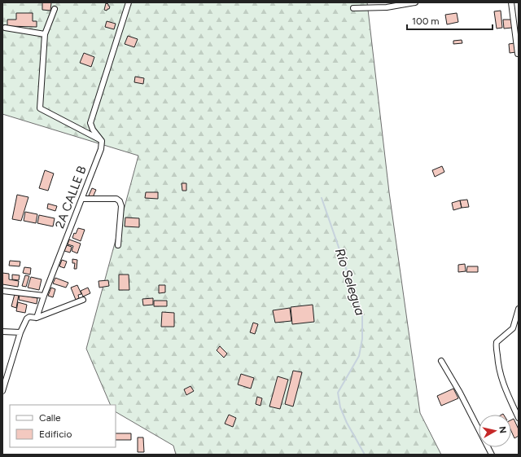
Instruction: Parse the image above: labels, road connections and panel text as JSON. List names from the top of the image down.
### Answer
{
  "streets": {
    "street": ["2A CALLE B"]
  },
  "water": ["Río Selegua"],
  "legend": ["Calle", "Edificio"],
  "scale_bar": "100 m",
  "north": "right"
}
